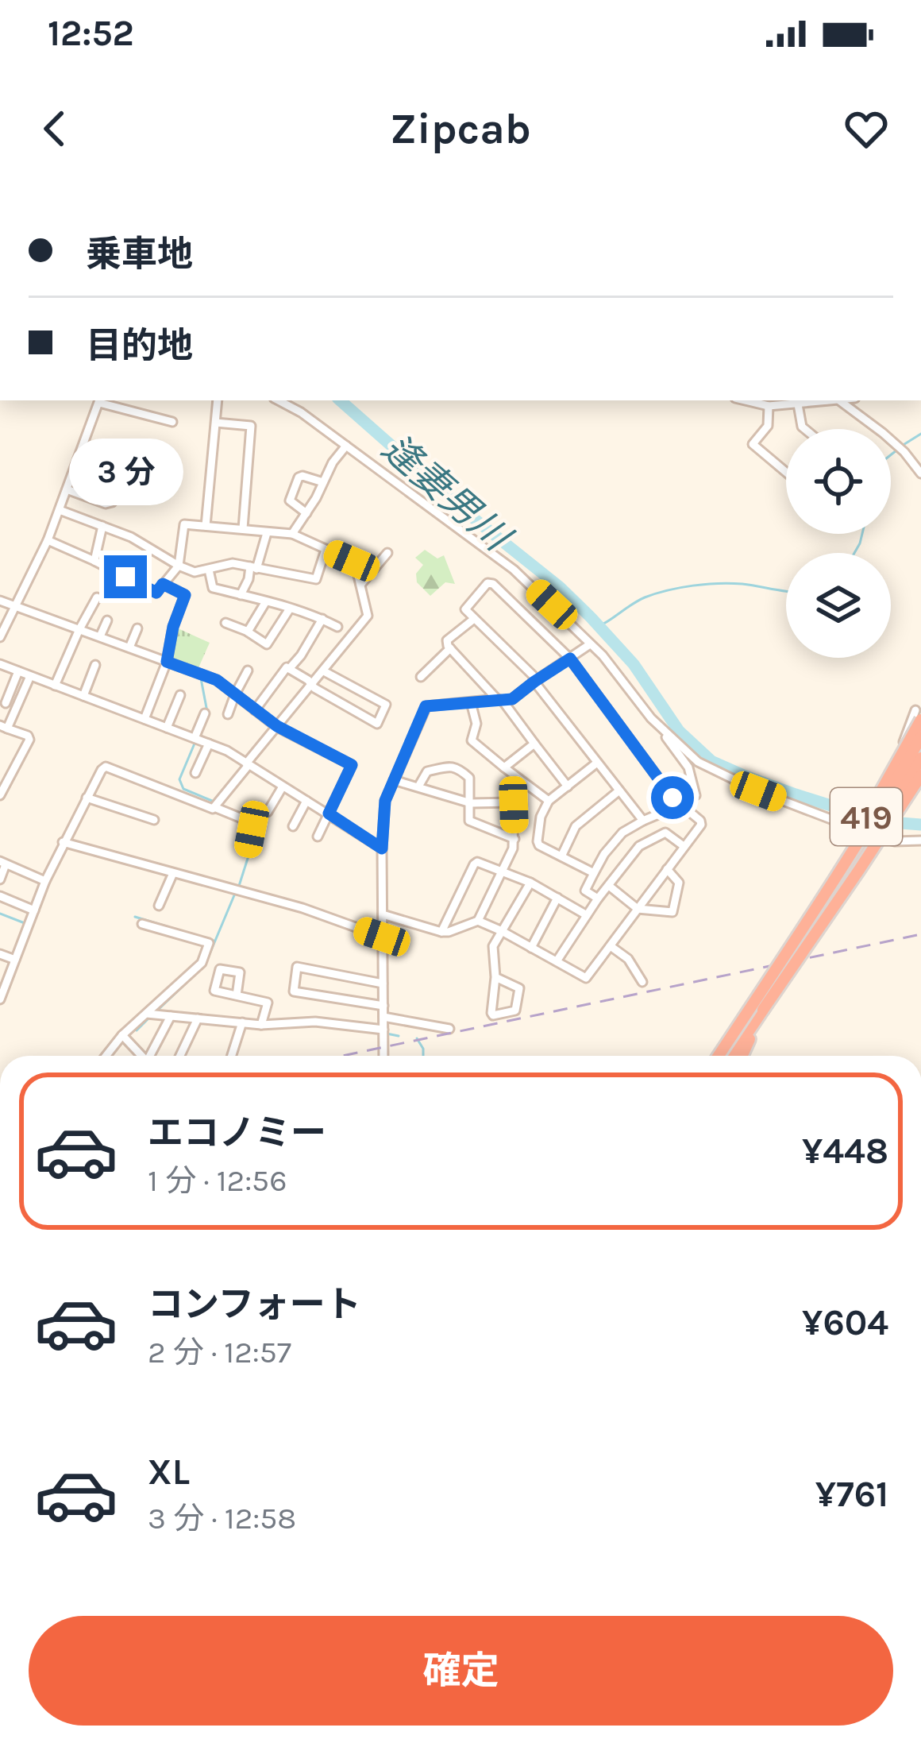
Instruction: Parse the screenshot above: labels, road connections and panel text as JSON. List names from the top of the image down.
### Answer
{
  "streets": {
    "highway": ["419"]
  },
  "water": ["逢妻男川"],
  "page": {
    "status": "12:52",
    "header": "Zipcab",
    "banner": ["乗車地", "目的地"],
    "bubble": "3 分",
    "list": [
      {
        "name": "エコノミー",
        "note": "1 分 · 12:56",
        "value": "¥448"
      },
      {
        "name": "コンフォート",
        "note": "2 分 · 12:57",
        "value": "¥604"
      },
      {
        "name": "XL",
        "note": "3 分 · 12:58",
        "value": "¥761"
      }
    ],
    "buttons": "確定"
  }
}
